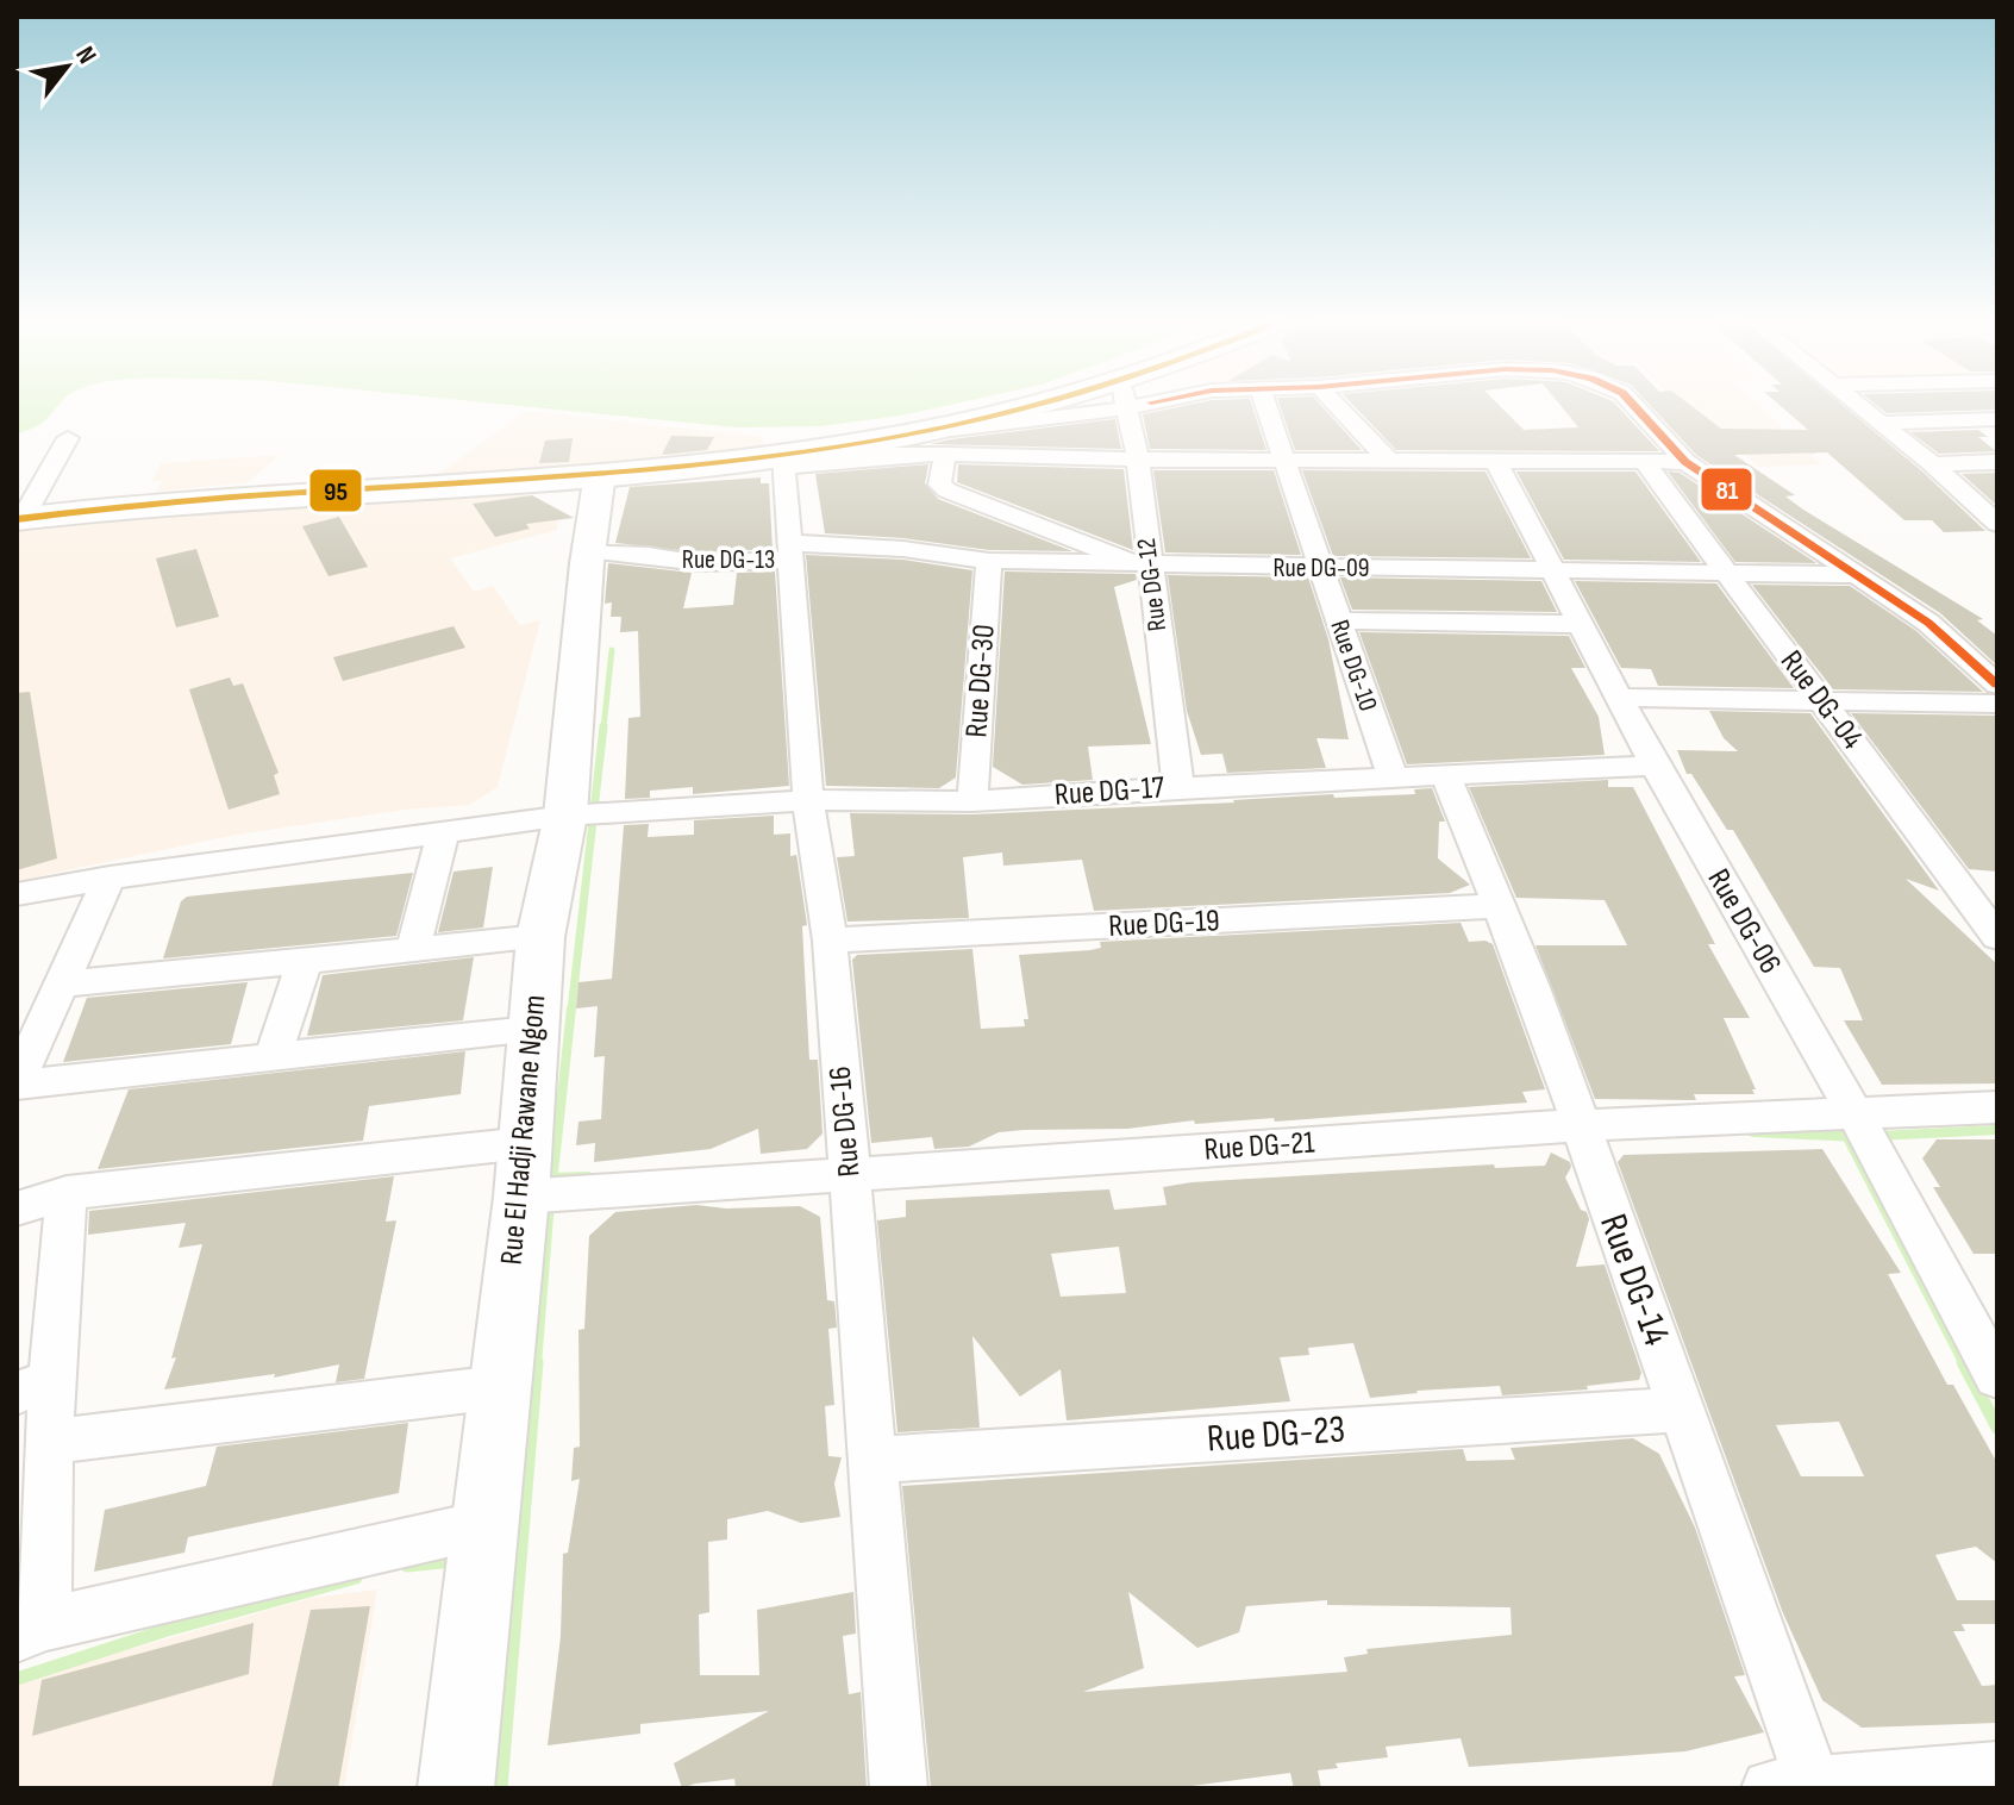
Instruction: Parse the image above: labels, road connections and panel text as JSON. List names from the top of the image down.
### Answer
{
  "streets": {
    "street": [
      "Rue DG-13",
      "Rue DG-09",
      "Rue DG-12",
      "Rue DG-10",
      "Rue DG-30",
      "Rue DG-04",
      "Rue DG-17",
      "Rue DG-06",
      "Rue DG-19",
      "Rue DG-16",
      "Rue El Hadji Rawane Ngom",
      "Rue DG-21",
      "Rue DG-14",
      "Rue DG-23"
    ]
  },
  "crossings": [
    ["Rue DG-13", "Rue DG-09"],
    ["Rue DG-13", "Rue DG-16"],
    ["Rue DG-13", "Rue El Hadji Rawane Ngom"],
    ["Rue DG-09", "Rue DG-12"],
    ["Rue DG-09", "Rue DG-10"],
    ["Rue DG-09", "Rue DG-30"],
    ["Rue DG-09", "Rue DG-04"],
    ["Rue DG-09", "Rue DG-06"],
    ["Rue DG-09", "Rue DG-16"],
    ["Rue DG-12", "Rue DG-17"],
    ["Rue DG-10", "Rue DG-17"],
    ["Rue DG-30", "Rue DG-17"],
    ["Rue DG-17", "Rue DG-06"],
    ["Rue DG-17", "Rue DG-16"],
    ["Rue DG-17", "Rue El Hadji Rawane Ngom"],
    ["Rue DG-17", "Rue DG-14"],
    ["Rue DG-06", "Rue DG-21"],
    ["Rue DG-19", "Rue DG-16"],
    ["Rue DG-19", "Rue DG-14"],
    ["Rue DG-16", "Rue DG-21"],
    ["Rue DG-16", "Rue DG-23"],
    ["Rue El Hadji Rawane Ngom", "Rue DG-21"],
    ["Rue DG-21", "Rue DG-14"],
    ["Rue DG-14", "Rue DG-23"]
  ],
  "lines": ["transit line 81", "transit line 95"],
  "north": "top right"
}
